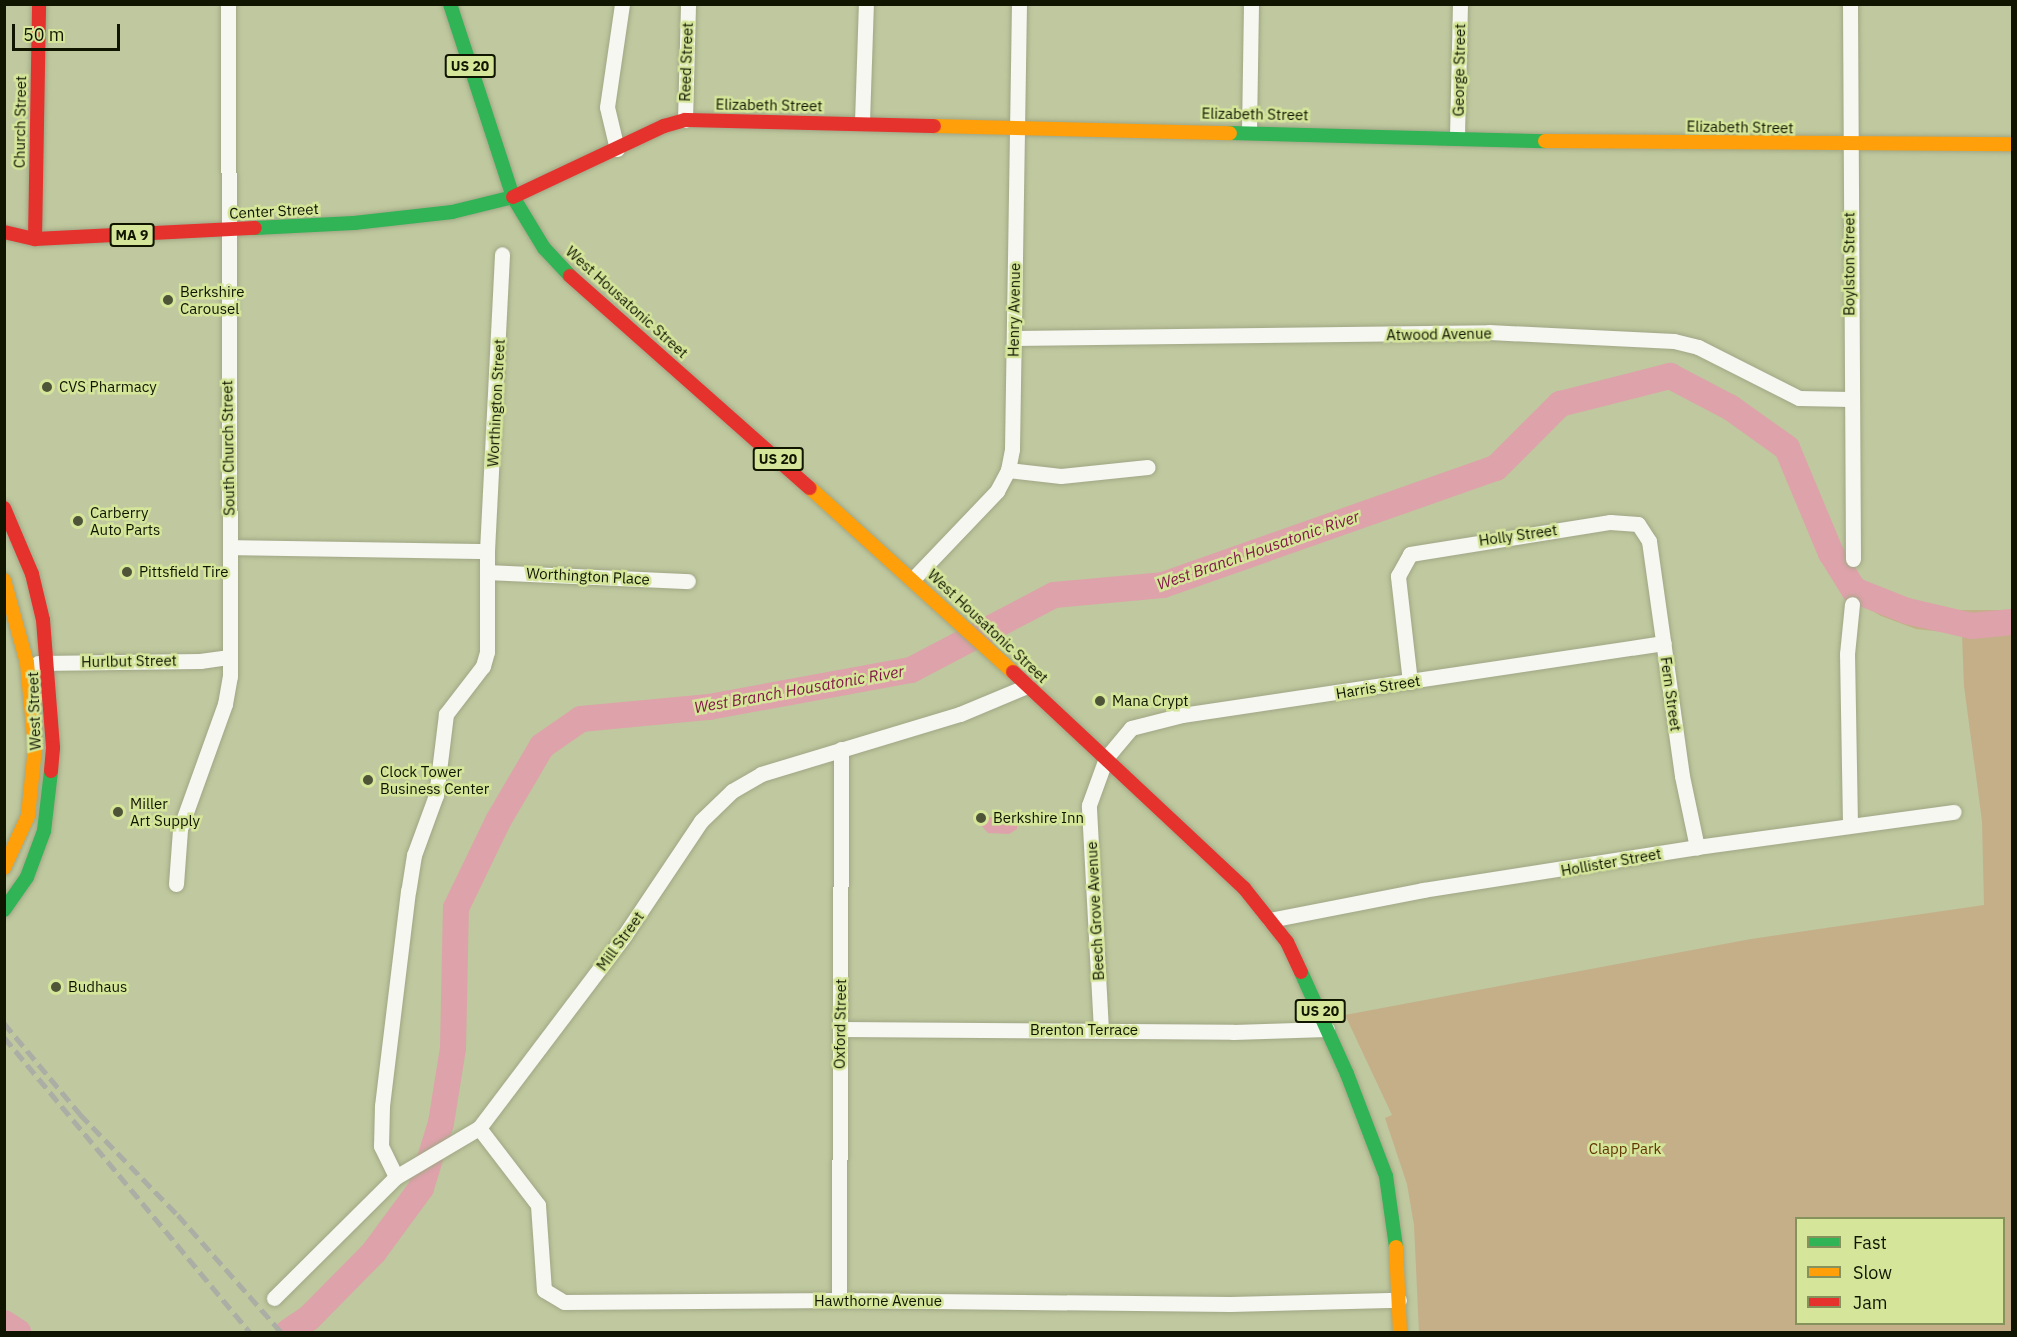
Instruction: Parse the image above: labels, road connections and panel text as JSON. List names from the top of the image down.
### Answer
{
  "streets": {
    "main road": [
      "US 20",
      "Elizabeth Street",
      "Church Street",
      "Center Street",
      "MA 9",
      "West Housatonic Street",
      "West Street"
    ],
    "street": [
      "Reed Street",
      "George Street",
      "Boylston Street",
      "Henry Avenue",
      "Atwood Avenue",
      "Worthington Street",
      "South Church Street",
      "Holly Street",
      "Worthington Place",
      "Hurlbut Street",
      "Harris Street",
      "Fern Street",
      "Hollister Street",
      "Beech Grove Avenue",
      "Mill Street",
      "Oxford Street",
      "Brenton Terrace",
      "Hawthorne Avenue"
    ]
  },
  "crossings": [
    ["Reed Street", "Elizabeth Street"],
    ["George Street", "Elizabeth Street"],
    ["Elizabeth Street", "Center Street"],
    ["Elizabeth Street", "Boylston Street"],
    ["Elizabeth Street", "West Housatonic Street"],
    ["Elizabeth Street", "Henry Avenue"],
    ["Church Street", "Center Street"],
    ["Center Street", "West Housatonic Street"],
    ["Center Street", "South Church Street"],
    ["Boylston Street", "Atwood Avenue"],
    ["West Housatonic Street", "Henry Avenue"],
    ["West Housatonic Street", "Harris Street"],
    ["West Housatonic Street", "Hollister Street"],
    ["West Housatonic Street", "Beech Grove Avenue"],
    ["West Housatonic Street", "Mill Street"],
    ["West Housatonic Street", "Brenton Terrace"],
    ["West Housatonic Street", "Hawthorne Avenue"],
    ["Henry Avenue", "Atwood Avenue"],
    ["Worthington Street", "Worthington Place"],
    ["Worthington Street", "Mill Street"],
    ["South Church Street", "Hurlbut Street"],
    ["Holly Street", "Harris Street"],
    ["Holly Street", "Fern Street"],
    ["Hurlbut Street", "West Street"],
    ["Harris Street", "Fern Street"],
    ["Harris Street", "Beech Grove Avenue"],
    ["Fern Street", "Hollister Street"],
    ["Beech Grove Avenue", "Brenton Terrace"],
    ["Mill Street", "Oxford Street"],
    ["Mill Street", "Hawthorne Avenue"],
    ["Oxford Street", "Brenton Terrace"],
    ["Oxford Street", "Hawthorne Avenue"]
  ],
  "water": ["West Branch Housatonic River"],
  "parks": ["Clapp Park"],
  "places": [
    "Berkshire Carousel",
    "CVS Pharmacy",
    "Carberry Auto Parts",
    "Pittsfield Tire",
    "Mana Crypt",
    "Clock Tower Business Center",
    "Miller Art Supply",
    "Berkshire Inn",
    "Budhaus"
  ],
  "legend": ["Fast", "Slow", "Jam"],
  "scale_bar": "50 m"
}
